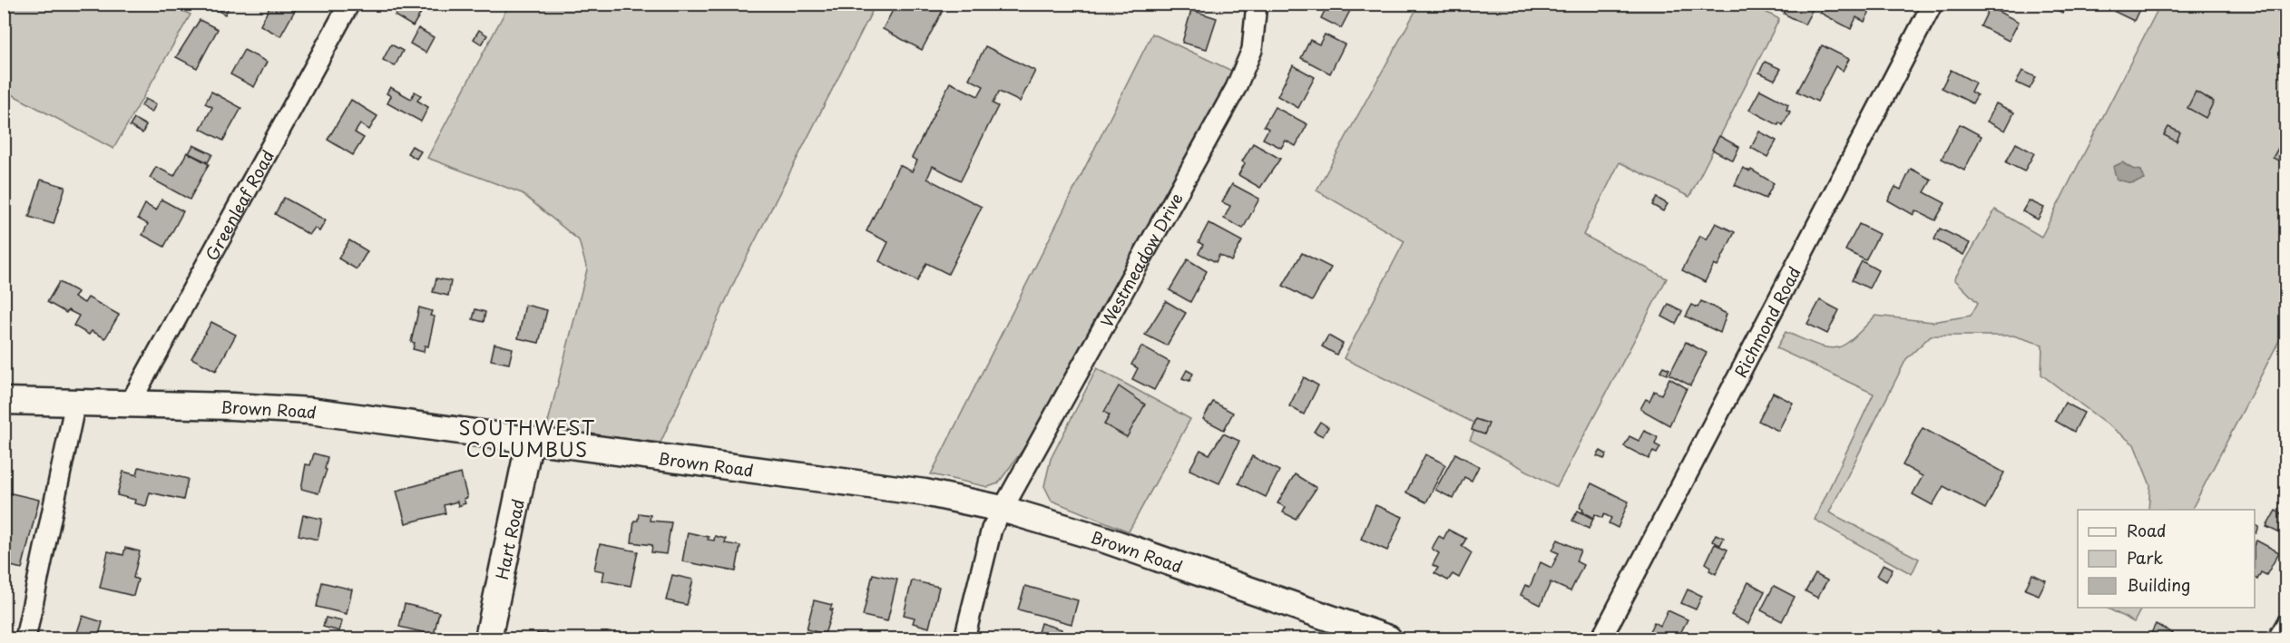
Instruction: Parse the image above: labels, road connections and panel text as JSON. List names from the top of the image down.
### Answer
{
  "streets": {
    "main road": ["Brown Road", "Hart Road"],
    "street": ["Greenleaf Road", "Westmeadow Drive", "Richmond Road"]
  },
  "crossings": [
    ["Greenleaf Road", "Brown Road"],
    ["Westmeadow Drive", "Brown Road"],
    ["Brown Road", "Hart Road"]
  ],
  "districts": ["SOUTHWEST COLUMBUS"],
  "legend": ["Road", "Park", "Building"]
}
